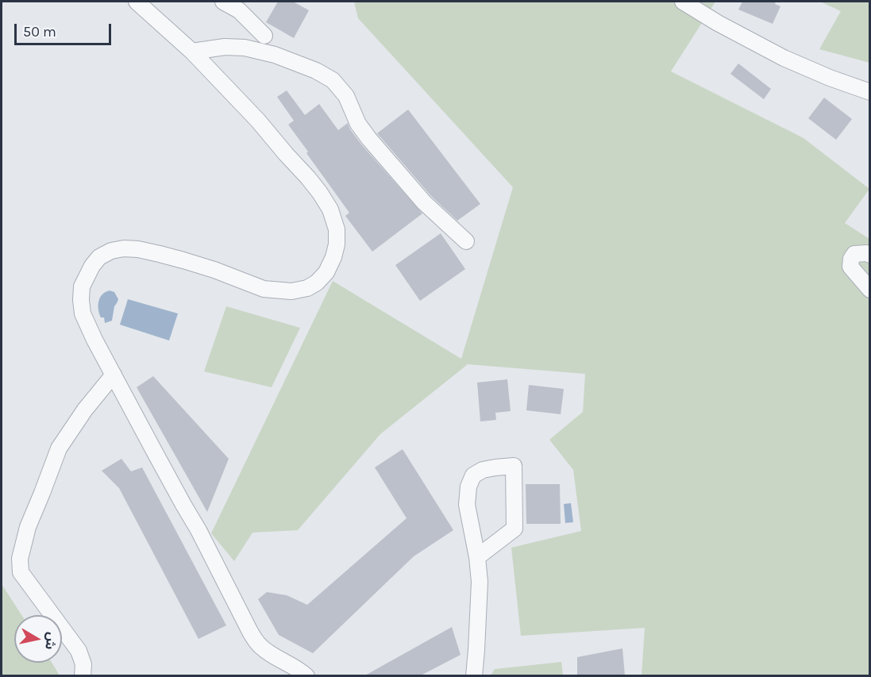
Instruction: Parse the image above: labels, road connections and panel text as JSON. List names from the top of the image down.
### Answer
{
  "scale_bar": "50 m",
  "north": "right"
}
